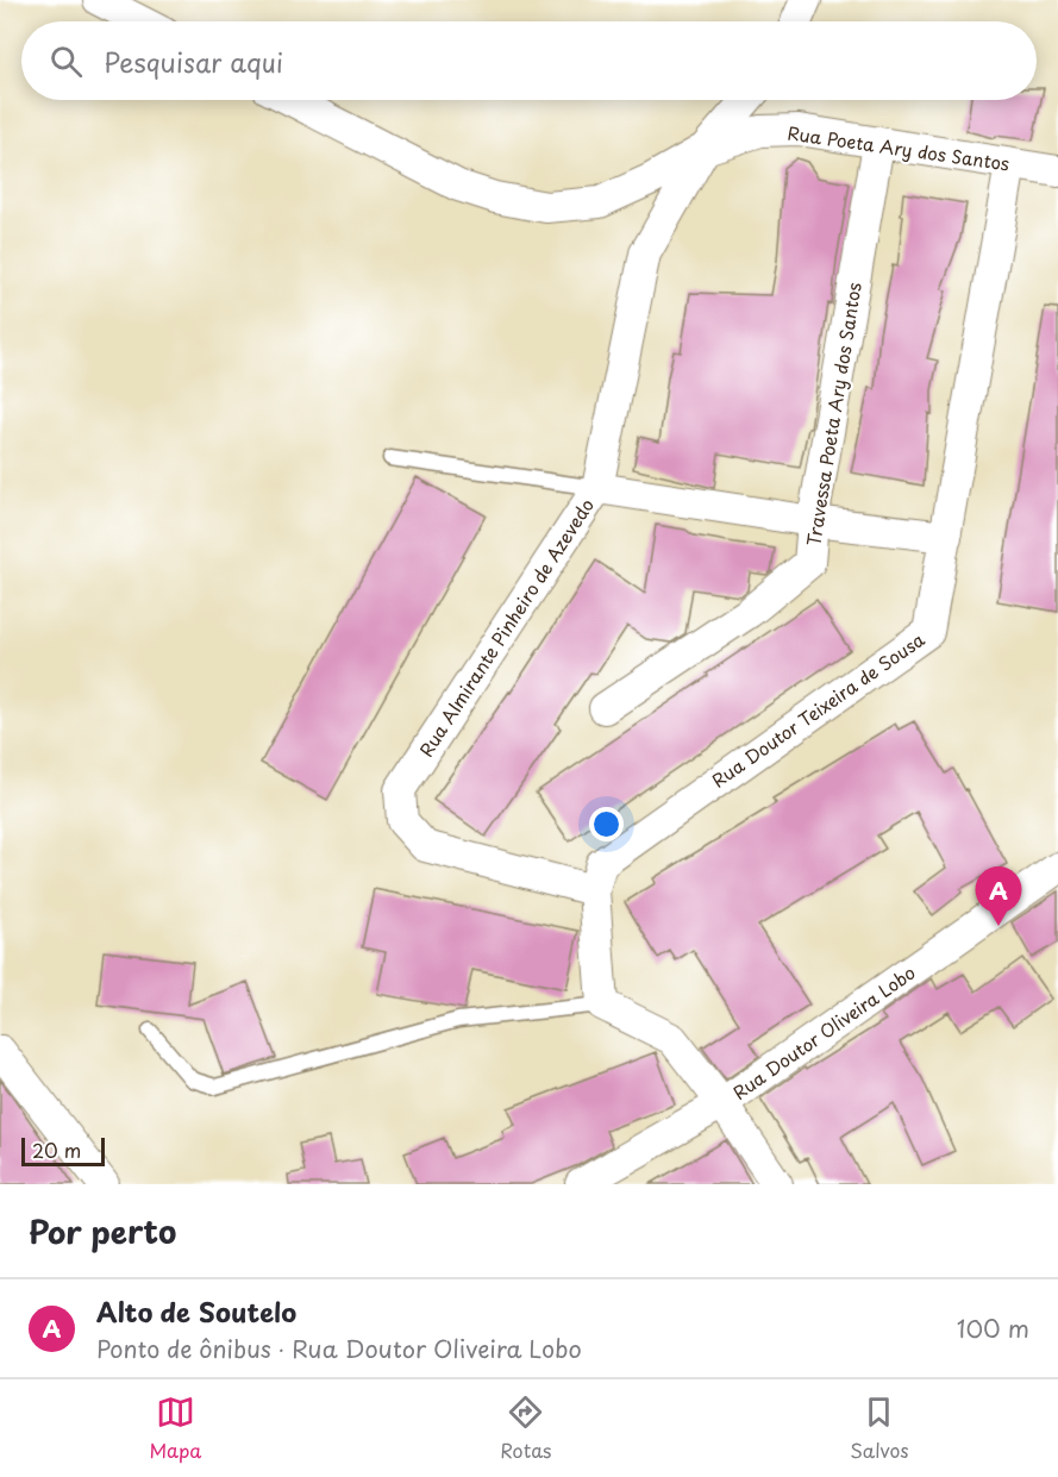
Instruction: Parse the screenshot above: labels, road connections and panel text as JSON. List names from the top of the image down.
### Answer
{
  "streets": {
    "street": [
      "Rua Poeta Ary dos Santos",
      "Travessa Poeta Ary dos Santos",
      "Rua Almirante Pinheiro de Azevedo",
      "Rua Doutor Teixeira de Sousa",
      "Rua Doutor Oliveira Lobo"
    ]
  },
  "crossings": [
    ["Rua Poeta Ary dos Santos", "Travessa Poeta Ary dos Santos"],
    ["Rua Poeta Ary dos Santos", "Rua Doutor Teixeira de Sousa"],
    ["Travessa Poeta Ary dos Santos", "Rua Almirante Pinheiro de Azevedo"],
    ["Rua Almirante Pinheiro de Azevedo", "Rua Doutor Teixeira de Sousa"]
  ],
  "scale_bar": "20 m",
  "page": {
    "search": "Pesquisar aqui",
    "pins": "A",
    "scale": "20 m",
    "heading": "Por perto",
    "list": [
      {
        "mark": "A",
        "name": "Alto de Soutelo",
        "note": "Ponto de ônibus · Rua Doutor Oliveira Lobo",
        "value": "100 m"
      }
    ],
    "nav": ["Mapa", "Rotas", "Salvos"]
  }
}
